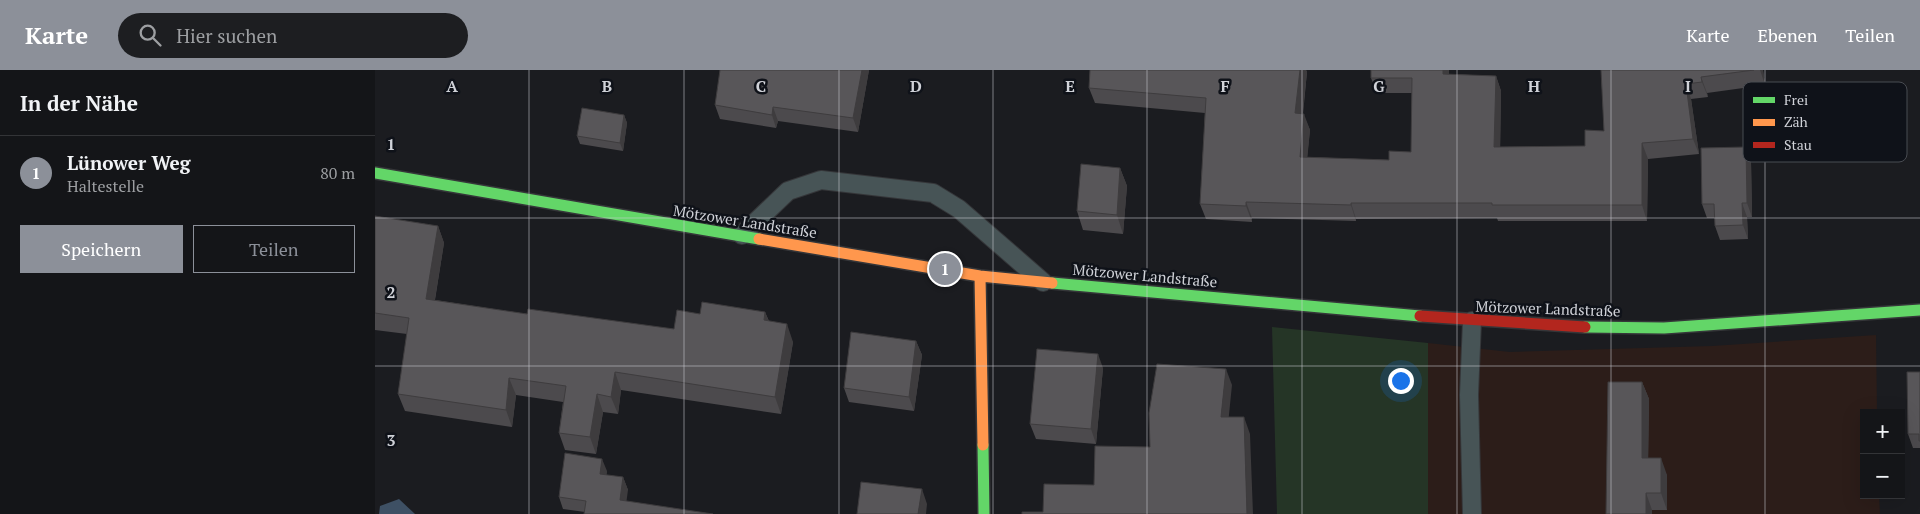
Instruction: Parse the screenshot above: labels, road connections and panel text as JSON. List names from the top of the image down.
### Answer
{
  "streets": {
    "main road": ["Mötzower Landstraße"]
  },
  "legend": ["Frei", "Zäh", "Stau"],
  "page": {
    "header": "Karte",
    "search": "Hier suchen",
    "nav": ["Karte", "Ebenen", "Teilen"],
    "heading": "In der Nähe",
    "list": [
      {
        "mark": "1",
        "name": "Lünower Weg",
        "note": "Haltestelle",
        "value": "80 m"
      }
    ],
    "buttons": ["Speichern", "Teilen"],
    "pins": "1",
    "map_buttons": ["+", "−"]
  },
  "grid": {
    "columns": [
      "A",
      "B",
      "C",
      "D",
      "E",
      "F",
      "G",
      "H",
      "I"
    ],
    "rows": ["1", "2", "3"]
  }
}
